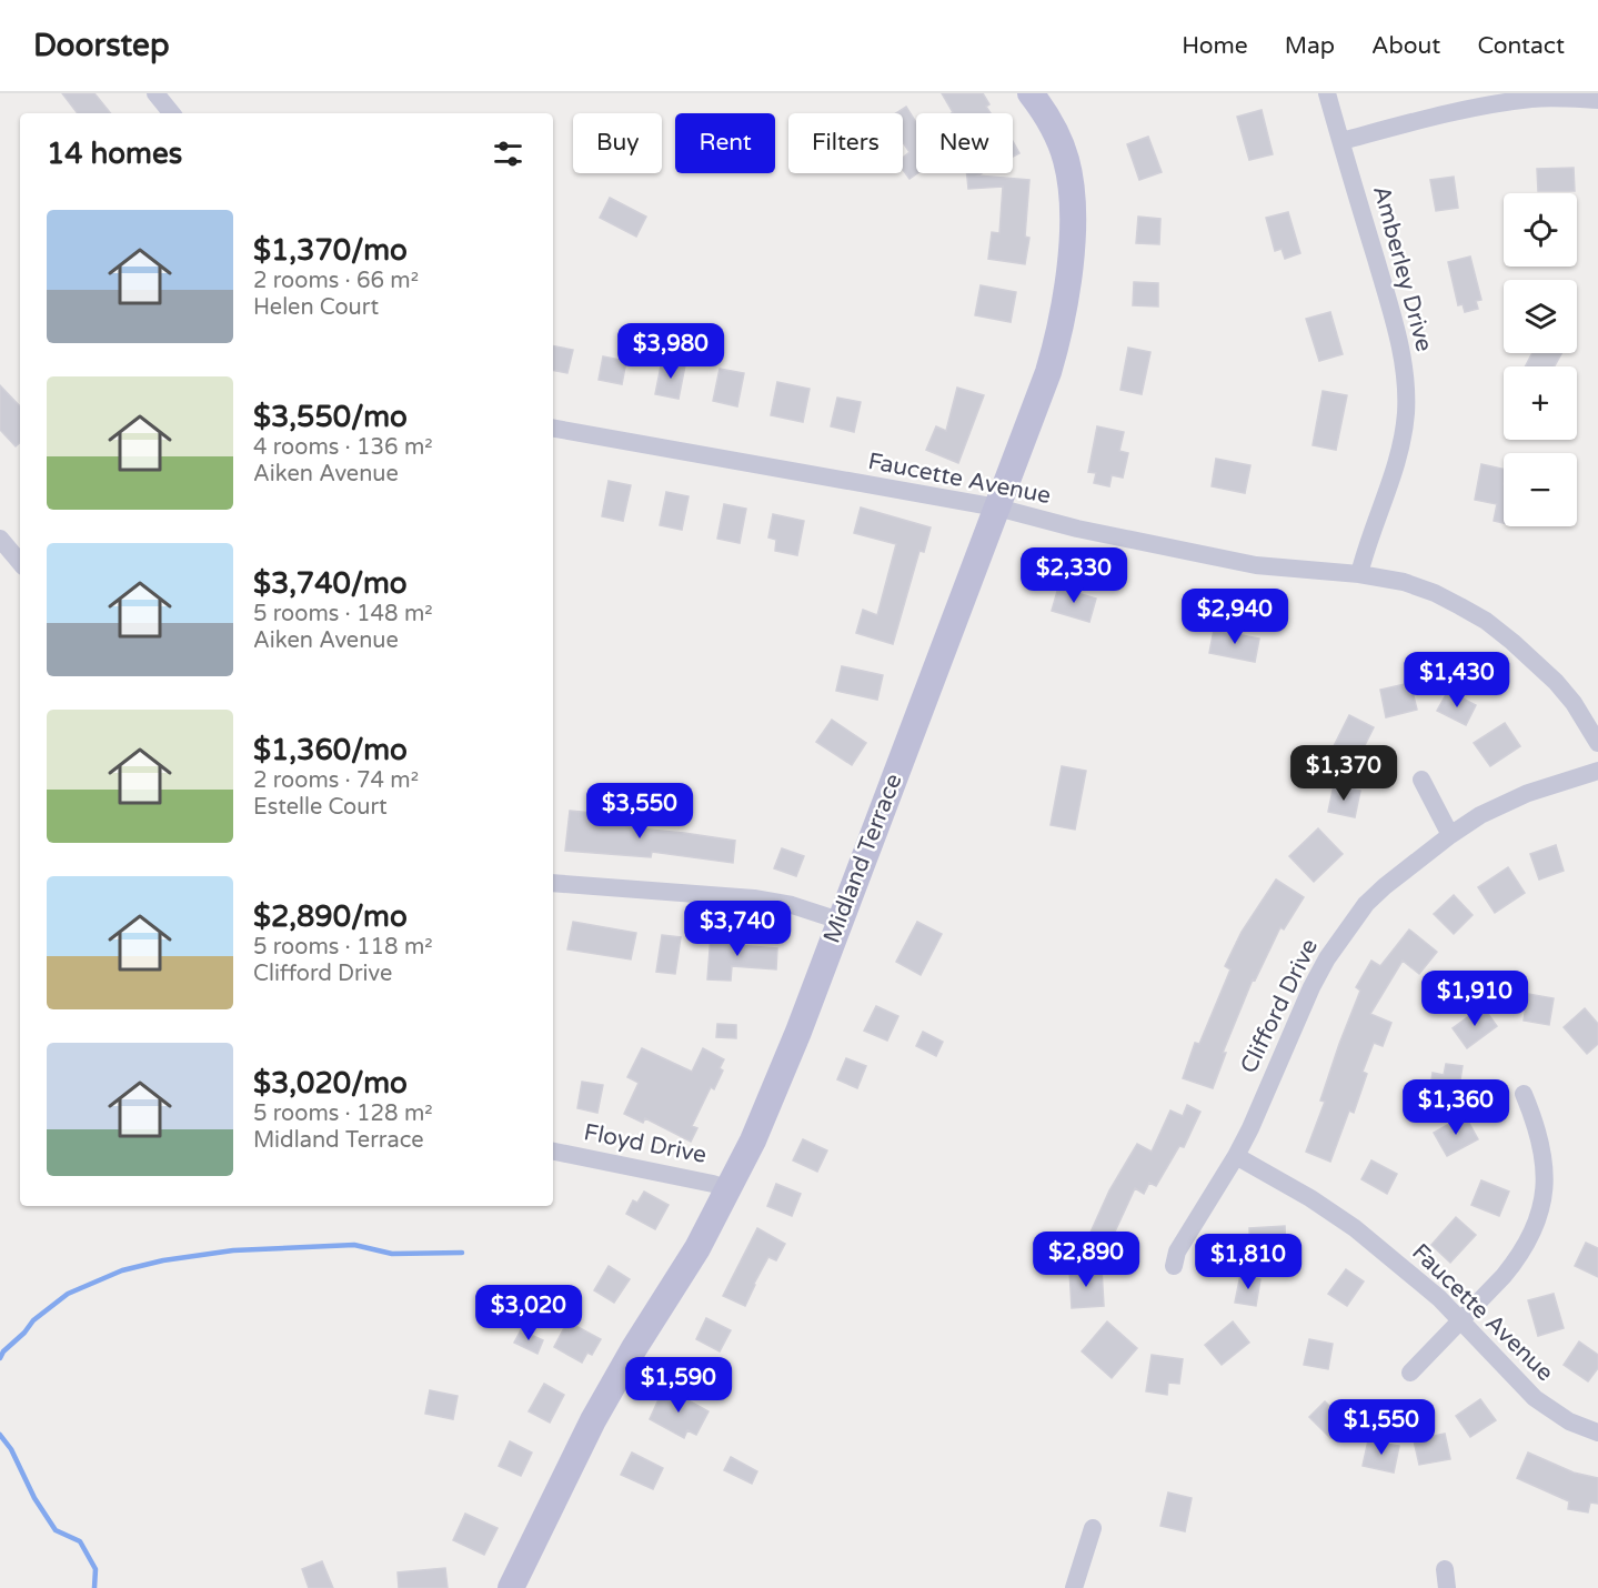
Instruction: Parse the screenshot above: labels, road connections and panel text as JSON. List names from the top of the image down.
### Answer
{
  "streets": {
    "street": [
      "Amberley Drive",
      "Faucette Avenue",
      "Midland Terrace",
      "Clifford Drive",
      "Floyd Drive"
    ]
  },
  "crossings": [
    ["Amberley Drive", "Faucette Avenue"],
    ["Faucette Avenue", "Midland Terrace"],
    ["Faucette Avenue", "Clifford Drive"],
    ["Midland Terrace", "Floyd Drive"]
  ],
  "page": {
    "header": "Doorstep",
    "nav": [
      "Home",
      "Map",
      "About",
      "Contact"
    ],
    "chip": [
      "Buy",
      "Rent",
      "Filters",
      "New"
    ],
    "heading": "14 homes",
    "map_buttons": ["+", "−"],
    "list": [
      {
        "name": "$1,370/mo",
        "note": "2 rooms · 66 m² · Helen Court"
      },
      {
        "name": "$3,550/mo",
        "note": "4 rooms · 136 m² · Aiken Avenue"
      },
      {
        "name": "$3,740/mo",
        "note": "5 rooms · 148 m² · Aiken Avenue"
      },
      {
        "name": "$1,360/mo",
        "note": "2 rooms · 74 m² · Estelle Court"
      },
      {
        "name": "$2,890/mo",
        "note": "5 rooms · 118 m² · Clifford Drive"
      },
      {
        "name": "$3,020/mo",
        "note": "5 rooms · 128 m² · Midland Terrace"
      }
    ],
    "price": [
      "$3,980",
      "$2,330",
      "$2,940",
      "$1,430",
      "$1,370",
      "$3,550",
      "$3,740",
      "$1,910",
      "$1,360",
      "$2,890",
      "$1,810",
      "$3,020",
      "$1,590",
      "$1,550"
    ]
  }
}
